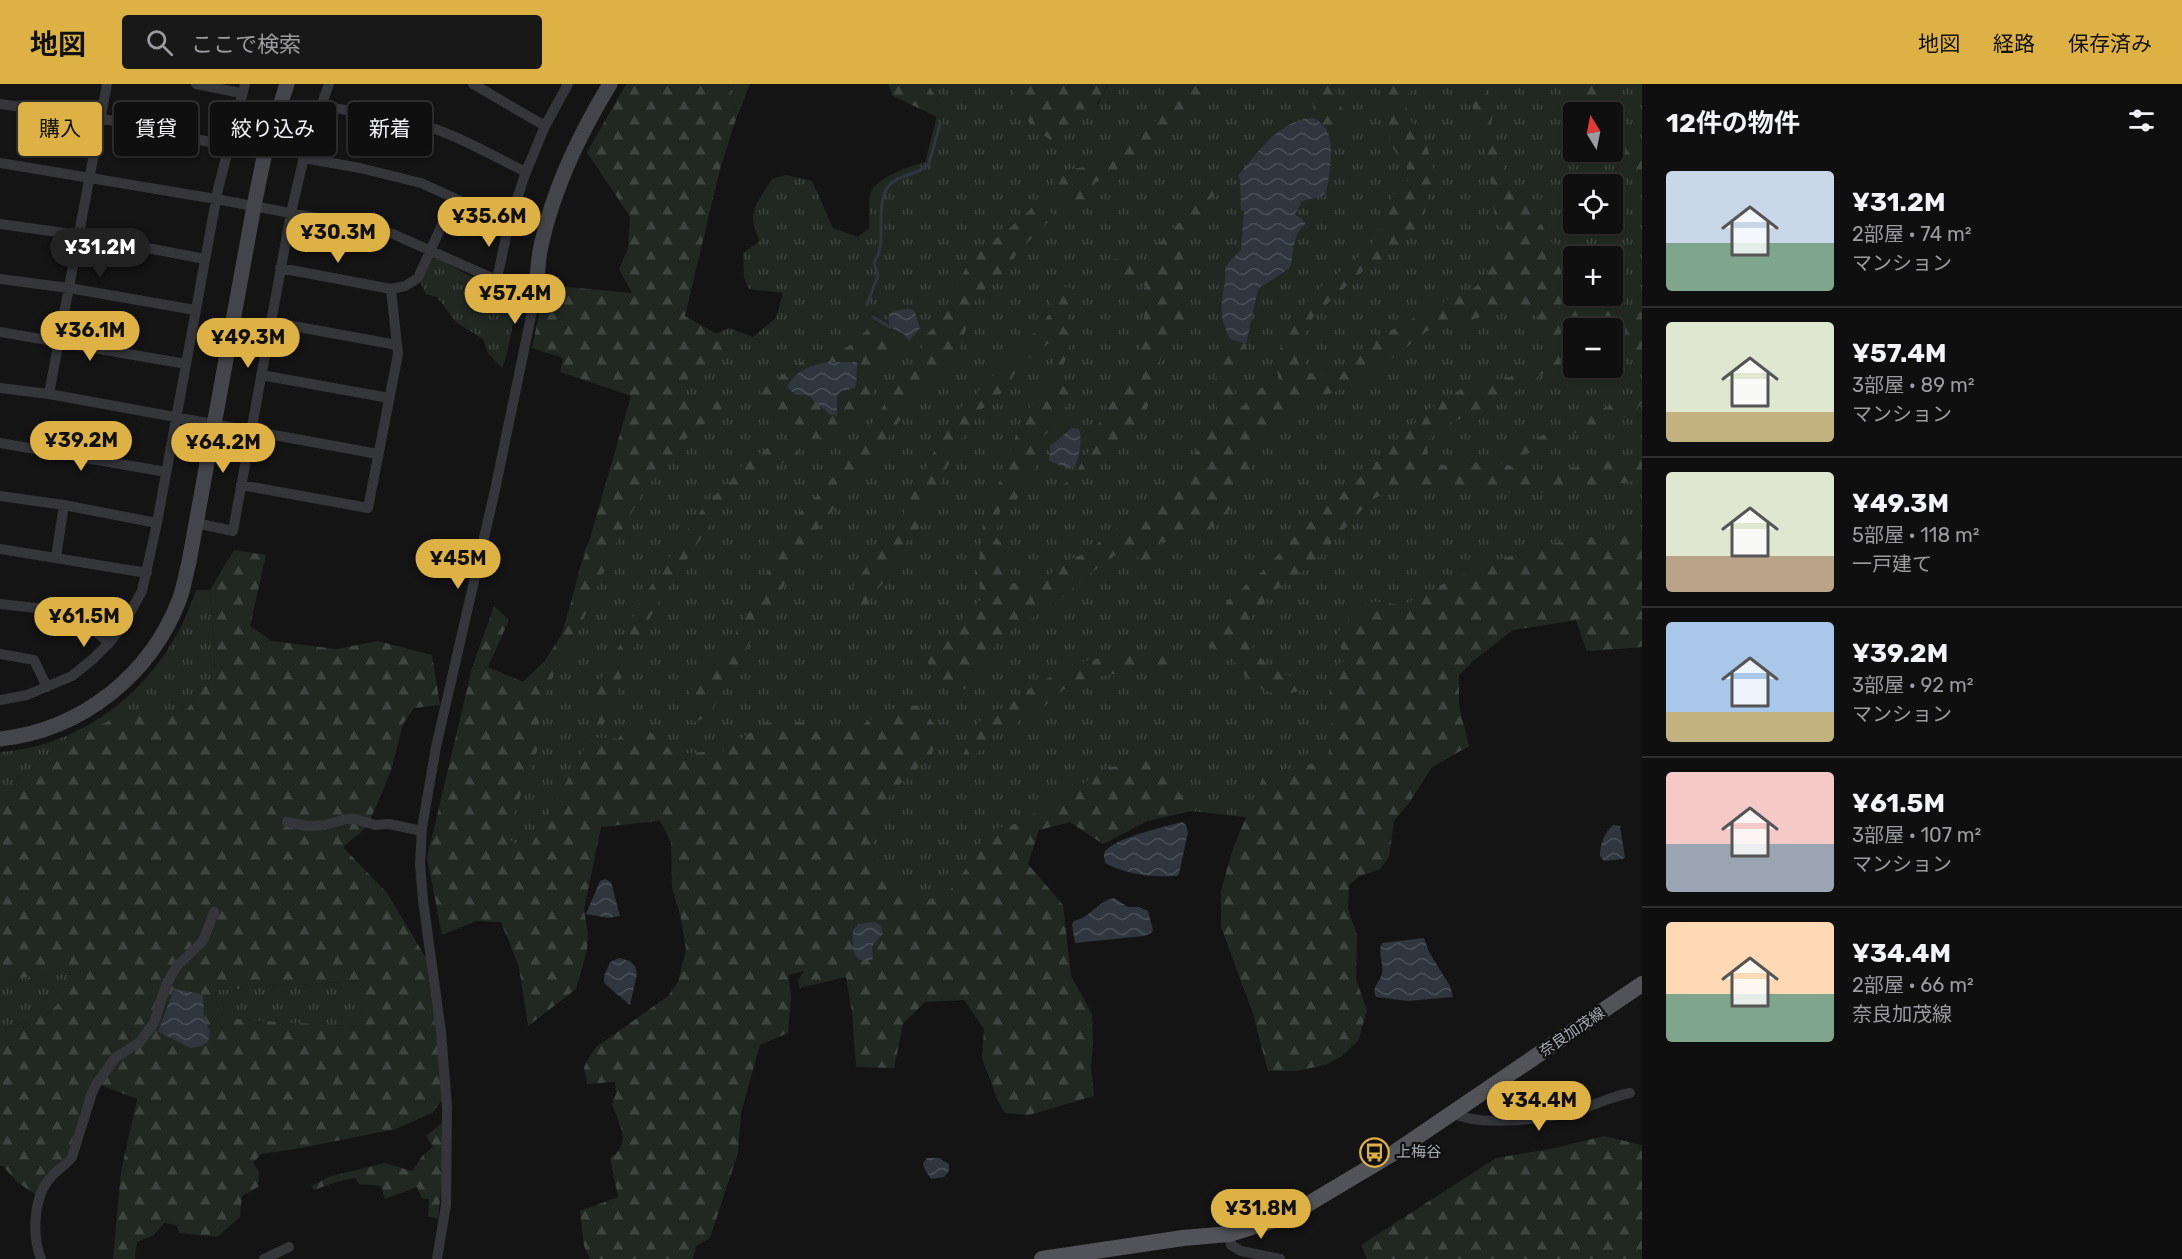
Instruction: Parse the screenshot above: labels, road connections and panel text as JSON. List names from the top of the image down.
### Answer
{
  "streets": {
    "main road": ["奈良加茂線"]
  },
  "places": {
    "bus stop": ["上梅谷"]
  },
  "north": "top",
  "page": {
    "header": "地図",
    "search": "ここで検索",
    "nav": ["地図", "経路", "保存済み"],
    "heading": "12件の物件",
    "map_buttons": ["+", "−"],
    "chip": [
      "購入",
      "賃貸",
      "絞り込み",
      "新着"
    ],
    "list": [
      {
        "name": "¥31.2M",
        "note": "2部屋 · 74 m² · マンション"
      },
      {
        "name": "¥57.4M",
        "note": "3部屋 · 89 m² · マンション"
      },
      {
        "name": "¥49.3M",
        "note": "5部屋 · 118 m² · 一戸建て"
      },
      {
        "name": "¥39.2M",
        "note": "3部屋 · 92 m² · マンション"
      },
      {
        "name": "¥61.5M",
        "note": "3部屋 · 107 m² · マンション"
      },
      {
        "name": "¥34.4M",
        "note": "2部屋 · 66 m² · 奈良加茂線"
      }
    ],
    "price": [
      "¥35.6M",
      "¥30.3M",
      "¥31.2M",
      "¥57.4M",
      "¥36.1M",
      "¥49.3M",
      "¥39.2M",
      "¥64.2M",
      "¥45M",
      "¥61.5M",
      "¥34.4M",
      "¥31.8M"
    ]
  }
}
